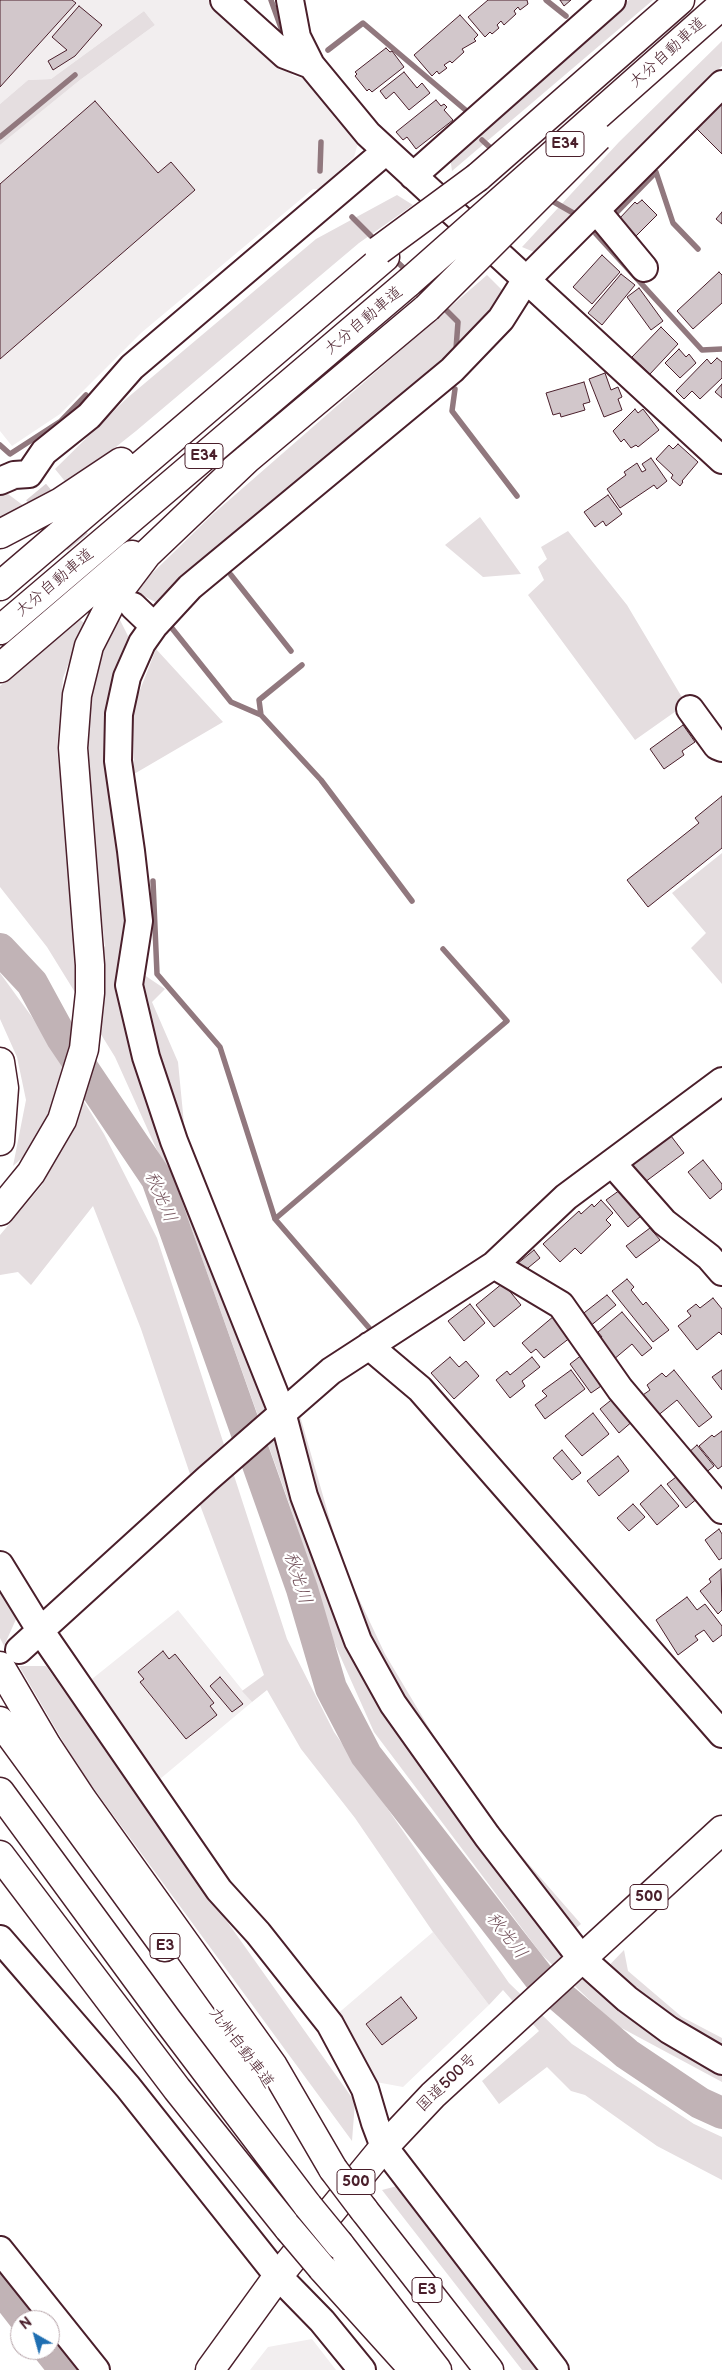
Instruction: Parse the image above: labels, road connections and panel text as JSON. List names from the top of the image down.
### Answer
{
  "streets": {
    "highway": [
      "大分自動車道",
      "E34",
      "500",
      "E3",
      "九州自動車道",
      "国道500号"
    ]
  },
  "water": ["秋光川"],
  "north": "top left"
}
